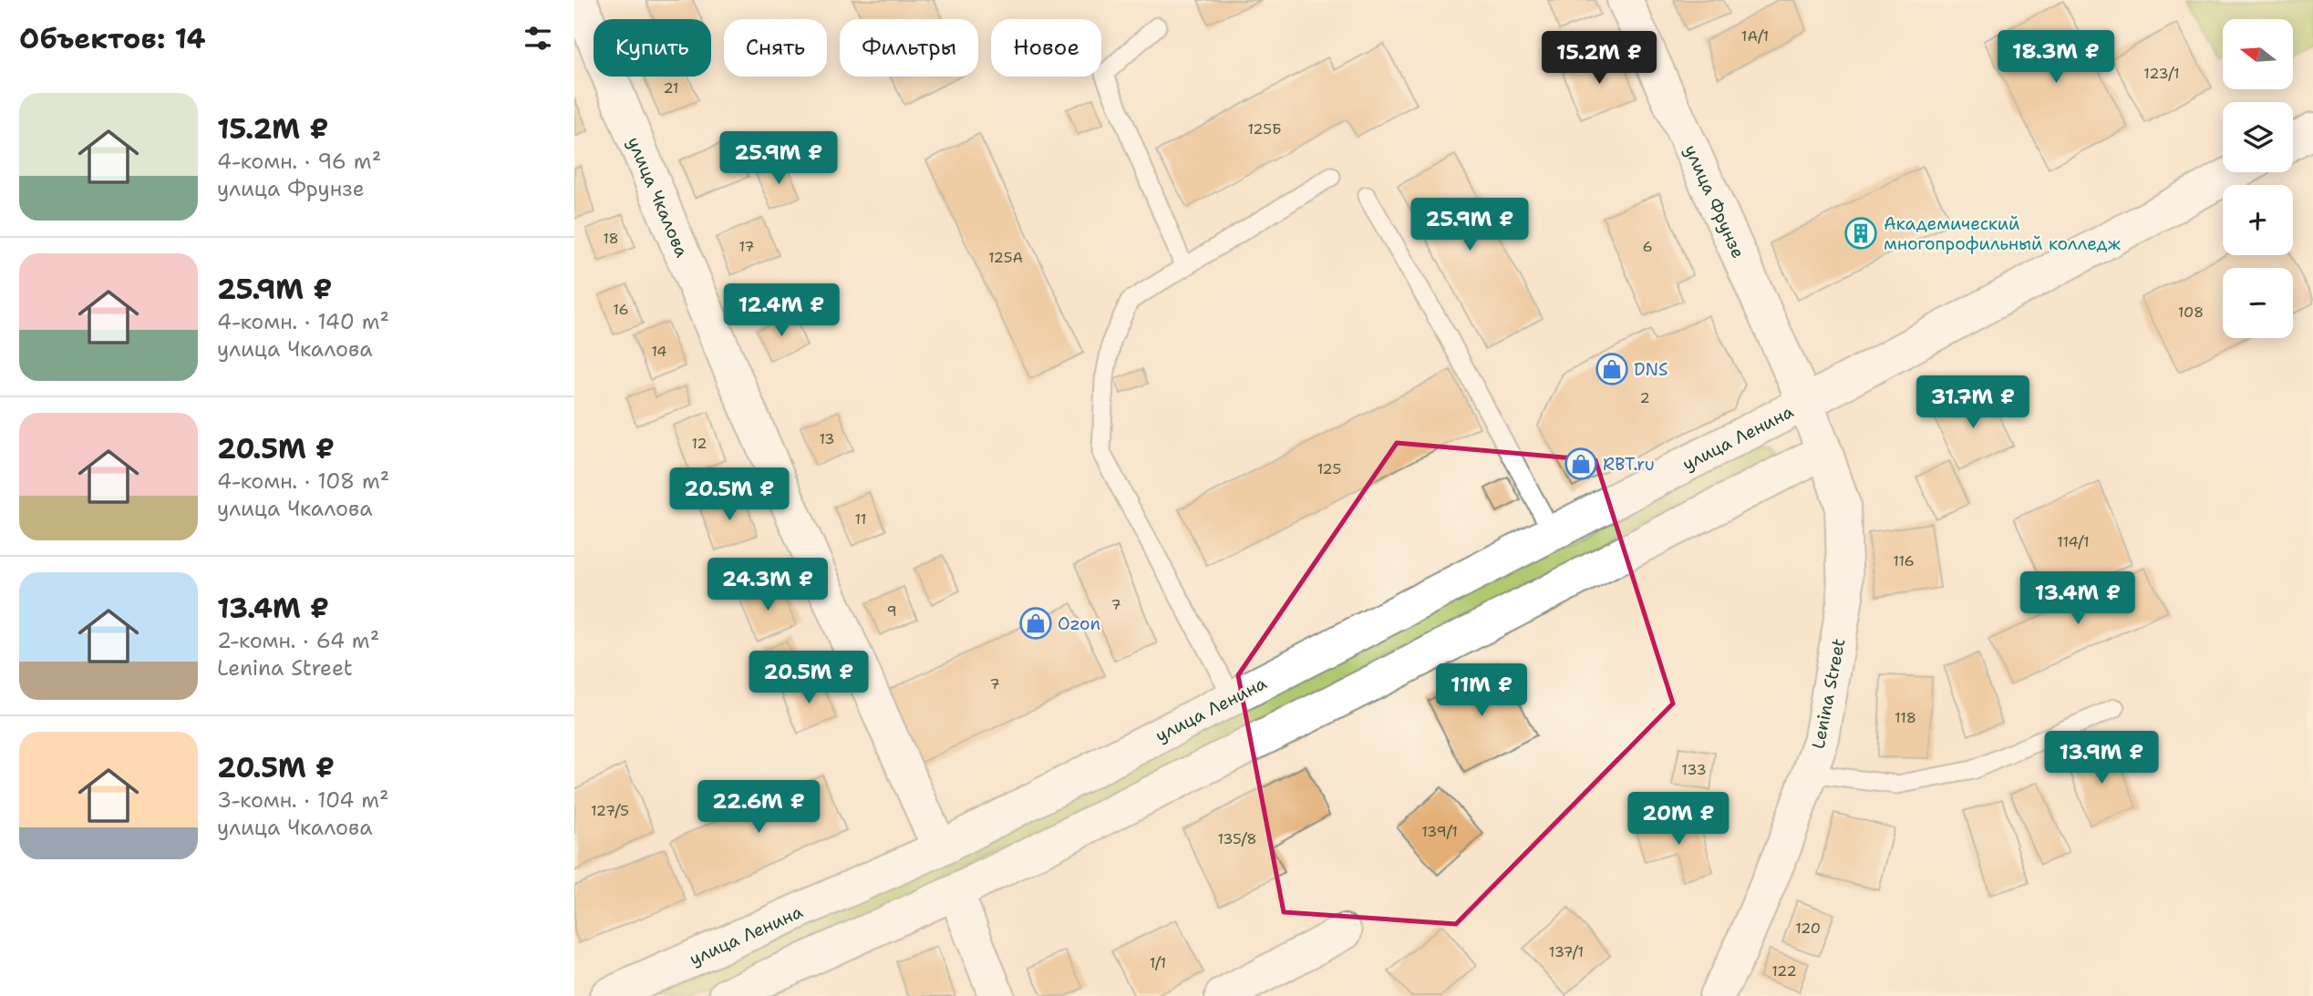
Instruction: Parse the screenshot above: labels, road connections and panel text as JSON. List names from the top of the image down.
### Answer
{
  "streets": {
    "street": [
      "улица Чкалова",
      "улица Фрунзе",
      "улица Ленина",
      "Lenina Street"
    ]
  },
  "crossings": [
    ["улица Чкалова", "улица Ленина"],
    ["улица Фрунзе", "улица Ленина"],
    ["улица Фрунзе", "Lenina Street"]
  ],
  "places": {
    "building": ["Академический многопрофильный колледж"],
    "shop": ["DNS", "RBT.ru", "Ozon"]
  },
  "house_numbers": [
    "1А/1",
    "123/1",
    "21",
    "125Б",
    "18",
    "17",
    "6",
    "125А",
    "16",
    "108",
    "14",
    "2",
    "13",
    "12",
    "125",
    "11",
    "114/1",
    "116",
    "7",
    "9",
    "7",
    "118",
    "133",
    "127/5",
    "139/1",
    "135/8",
    "120",
    "137/1",
    "1/1",
    "122"
  ],
  "north": "left",
  "page": {
    "heading": "Объектов: 14",
    "map_buttons": ["+", "−"],
    "chip": [
      "Купить",
      "Снять",
      "Фильтры",
      "Новое"
    ],
    "price": [
      "18.3M ₽",
      "15.2M ₽",
      "25.9M ₽",
      "25.9M ₽",
      "12.4M ₽",
      "31.7M ₽",
      "20.5M ₽",
      "24.3M ₽",
      "13.4M ₽",
      "20.5M ₽",
      "11M ₽",
      "13.9M ₽",
      "22.6M ₽",
      "20M ₽"
    ],
    "list": [
      {
        "name": "15.2M ₽",
        "note": "4-комн. · 96 m² · улица Фрунзе"
      },
      {
        "name": "25.9M ₽",
        "note": "4-комн. · 140 m² · улица Чкалова"
      },
      {
        "name": "20.5M ₽",
        "note": "4-комн. · 108 m² · улица Чкалова"
      },
      {
        "name": "13.4M ₽",
        "note": "2-комн. · 64 m² · Lenina Street"
      },
      {
        "name": "20.5M ₽",
        "note": "3-комн. · 104 m² · улица Чкалова"
      }
    ]
  }
}
